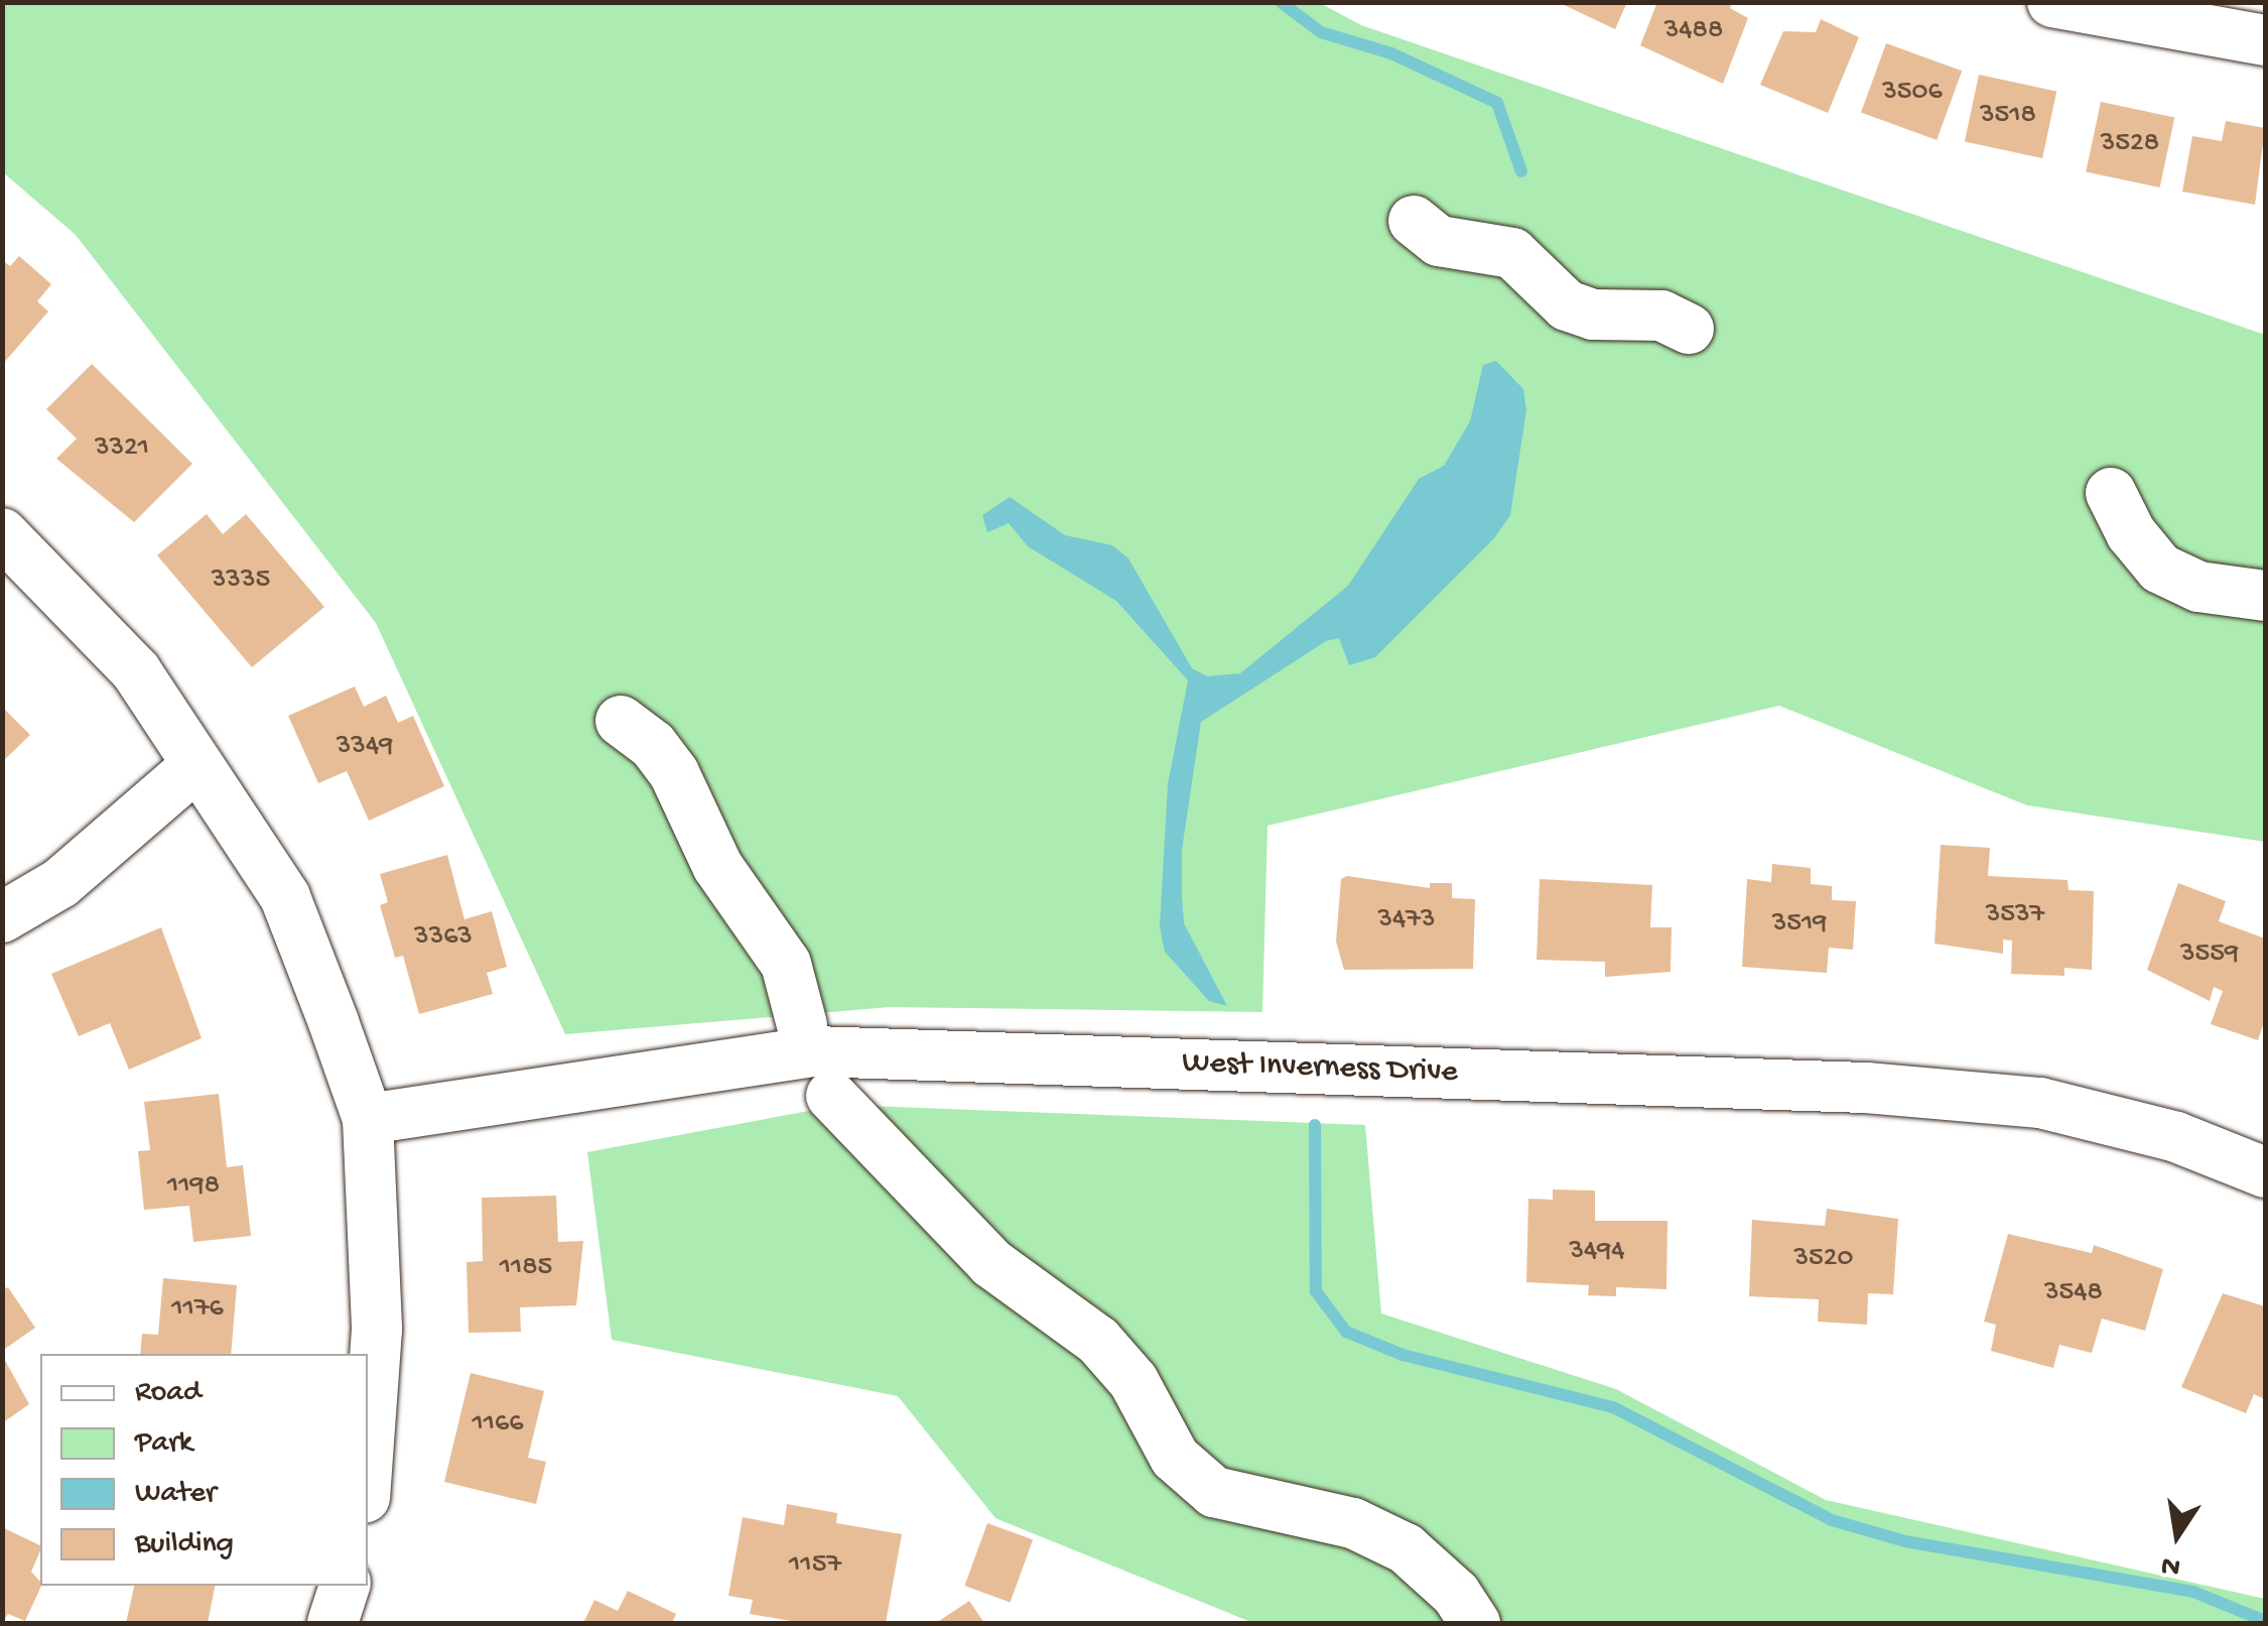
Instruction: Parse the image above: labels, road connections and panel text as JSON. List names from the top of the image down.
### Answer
{
  "streets": {
    "street": ["West Inverness Drive"]
  },
  "house_numbers": [
    "3488",
    "3506",
    "3518",
    "3528",
    "3321",
    "3335",
    "3349",
    "3537",
    "3473",
    "3519",
    "3363",
    "3559",
    "1198",
    "3494",
    "3520",
    "1185",
    "3548",
    "1176",
    "1166",
    "1157"
  ],
  "legend": [
    "Road",
    "Park",
    "Water",
    "Building"
  ],
  "north": "bottom"
}
